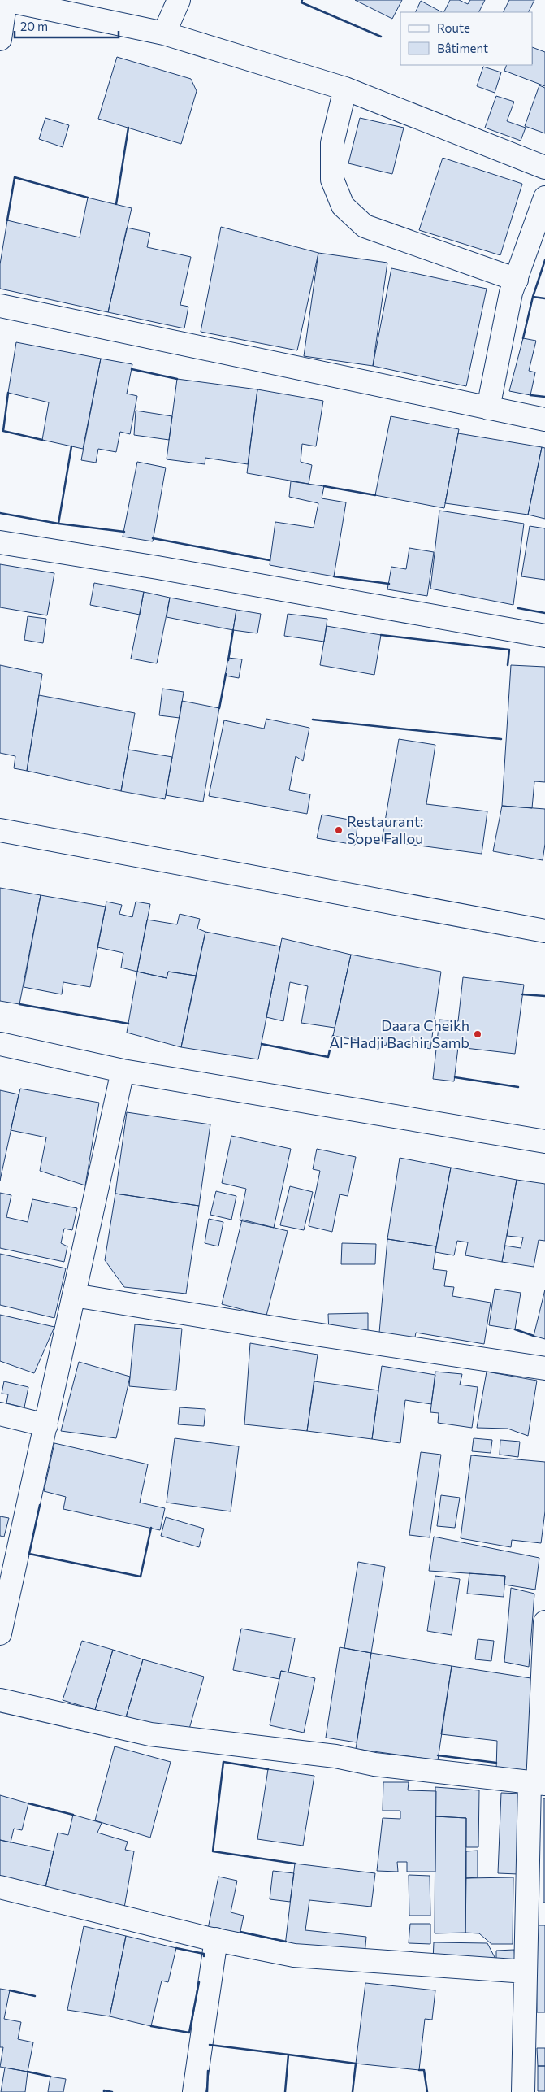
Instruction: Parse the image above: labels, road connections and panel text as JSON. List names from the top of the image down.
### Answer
{
  "places": ["Restaurant: Sope Fallou", "Daara Cheikh Al-Hadji Bachir Samb"],
  "legend": ["Route", "Bâtiment"],
  "scale_bar": "20 m"
}
